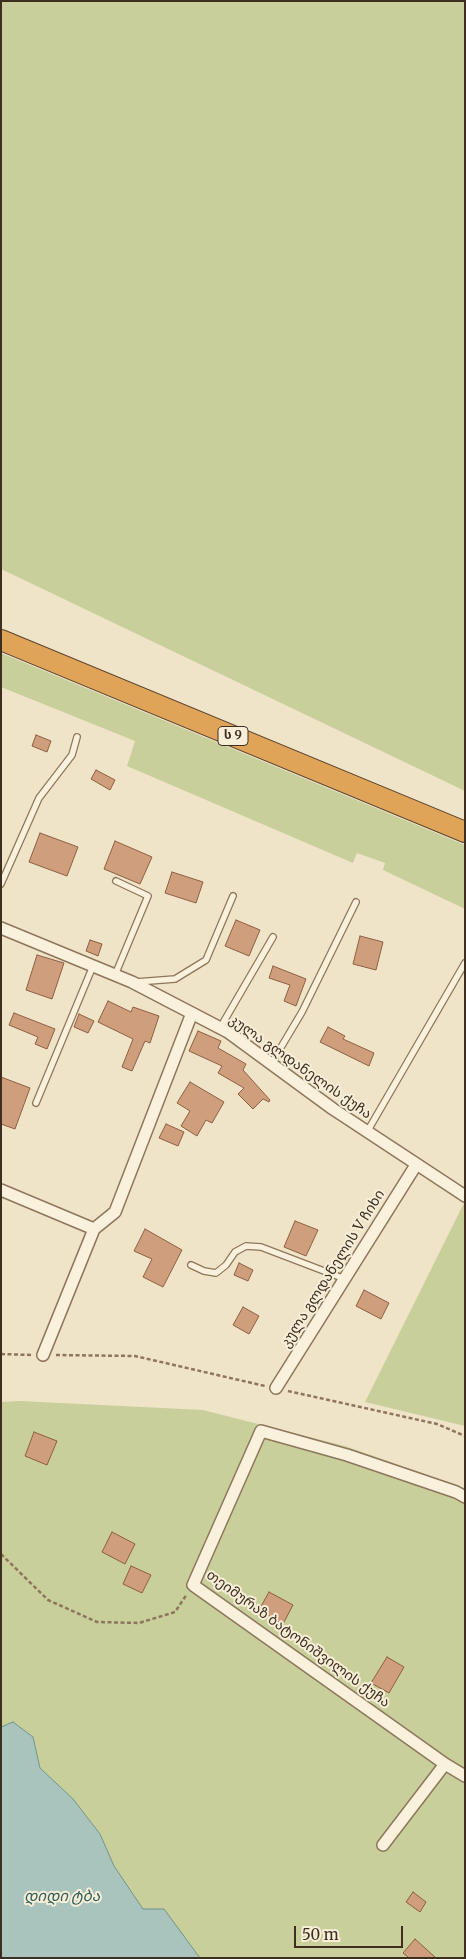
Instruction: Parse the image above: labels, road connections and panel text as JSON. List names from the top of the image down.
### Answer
{
  "streets": {
    "highway": ["ს 9"],
    "street": ["კულა გლდანელის ქუჩა", "კულა გლდანელის V ჩიხი", "თეიმურაზ ბატონიშვილის ქუჩა"]
  },
  "crossings": [
    ["კულა გლდანელის ქუჩა", "კულა გლდანელის V ჩიხი"]
  ],
  "water": ["დიდი ტბა"],
  "scale_bar": "50 m"
}
